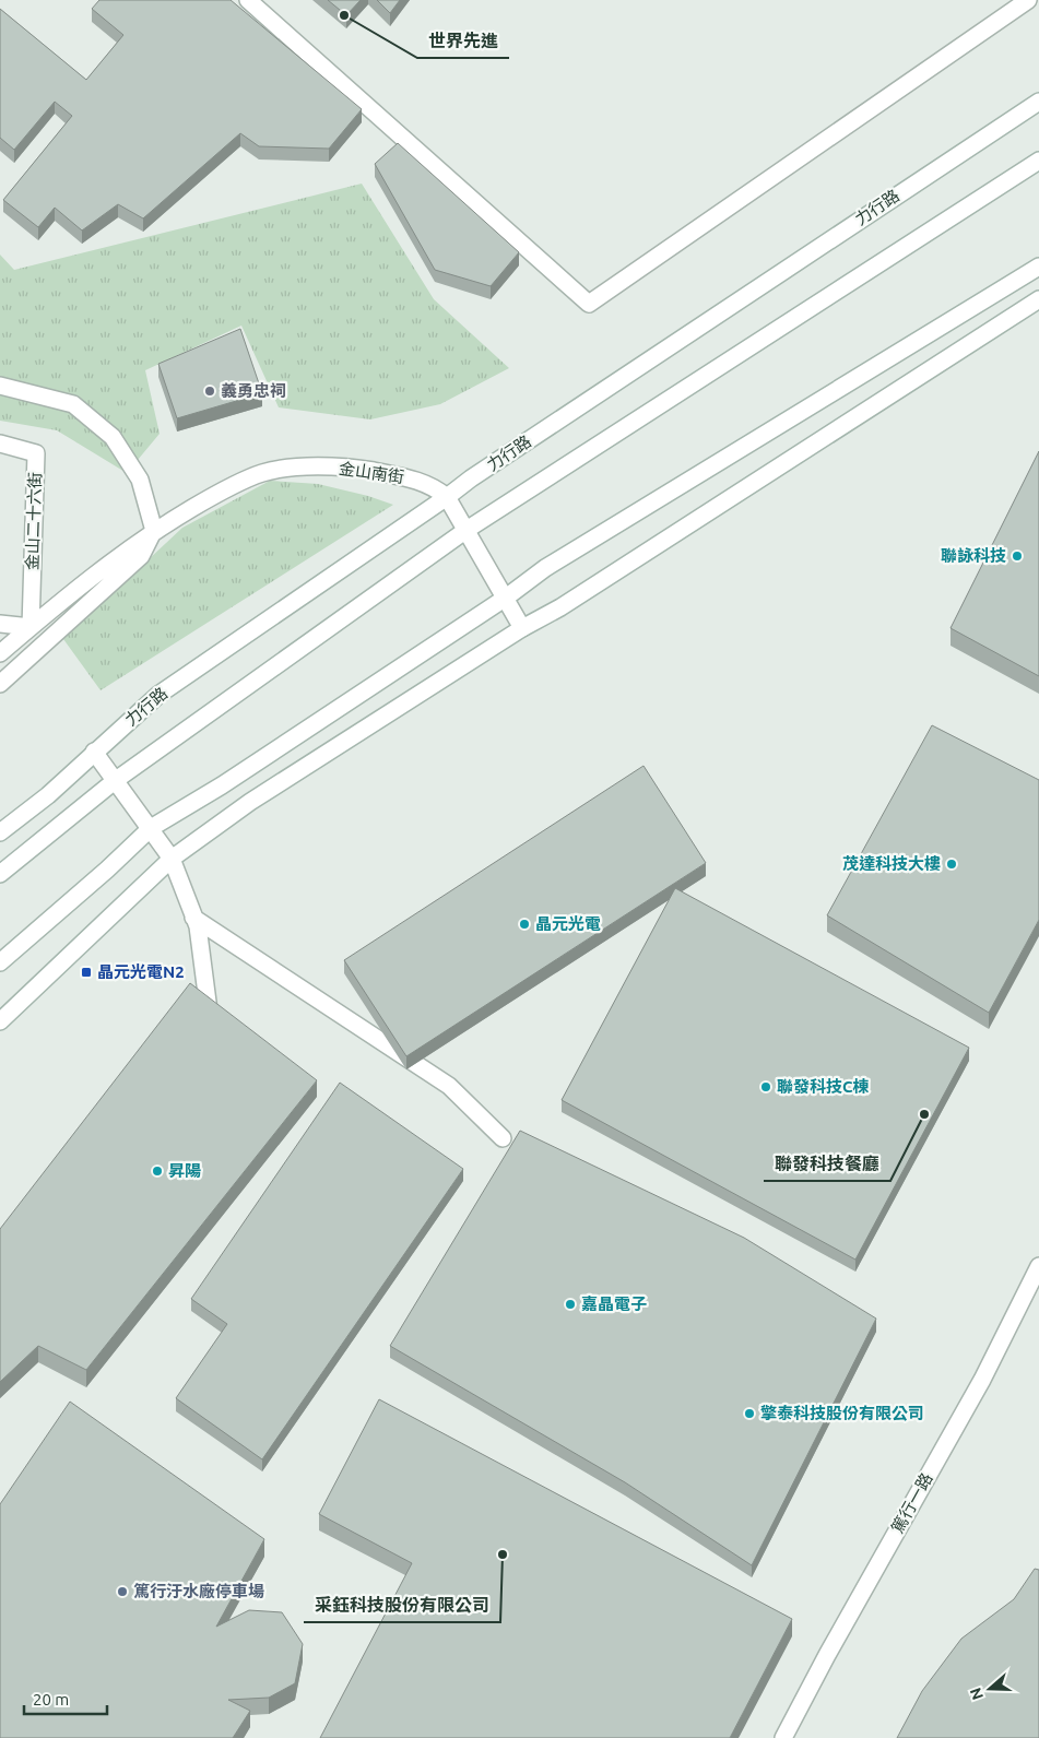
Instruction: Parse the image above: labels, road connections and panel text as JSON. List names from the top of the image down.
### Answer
{
  "streets": {
    "street": [
      "力行路",
      "金山南街",
      "金山二十六街",
      "篤行一路"
    ]
  },
  "crossings": [
    ["力行路", "金山南街"],
    ["金山南街", "金山二十六街"]
  ],
  "places": {
    "other": [
      "世界先進",
      "義勇忠祠",
      "聯詠科技",
      "茂達科技大樓",
      "晶元光電",
      "聯發科技C棟",
      "聯發科技餐廳",
      "昇陽",
      "嘉晶電子",
      "擎泰科技股份有限公司",
      "采鈺科技股份有限公司",
      "篤行汙水廠停車場"
    ],
    "transit": ["晶元光電N2"]
  },
  "scale_bar": "20 m",
  "north": "left"
}
